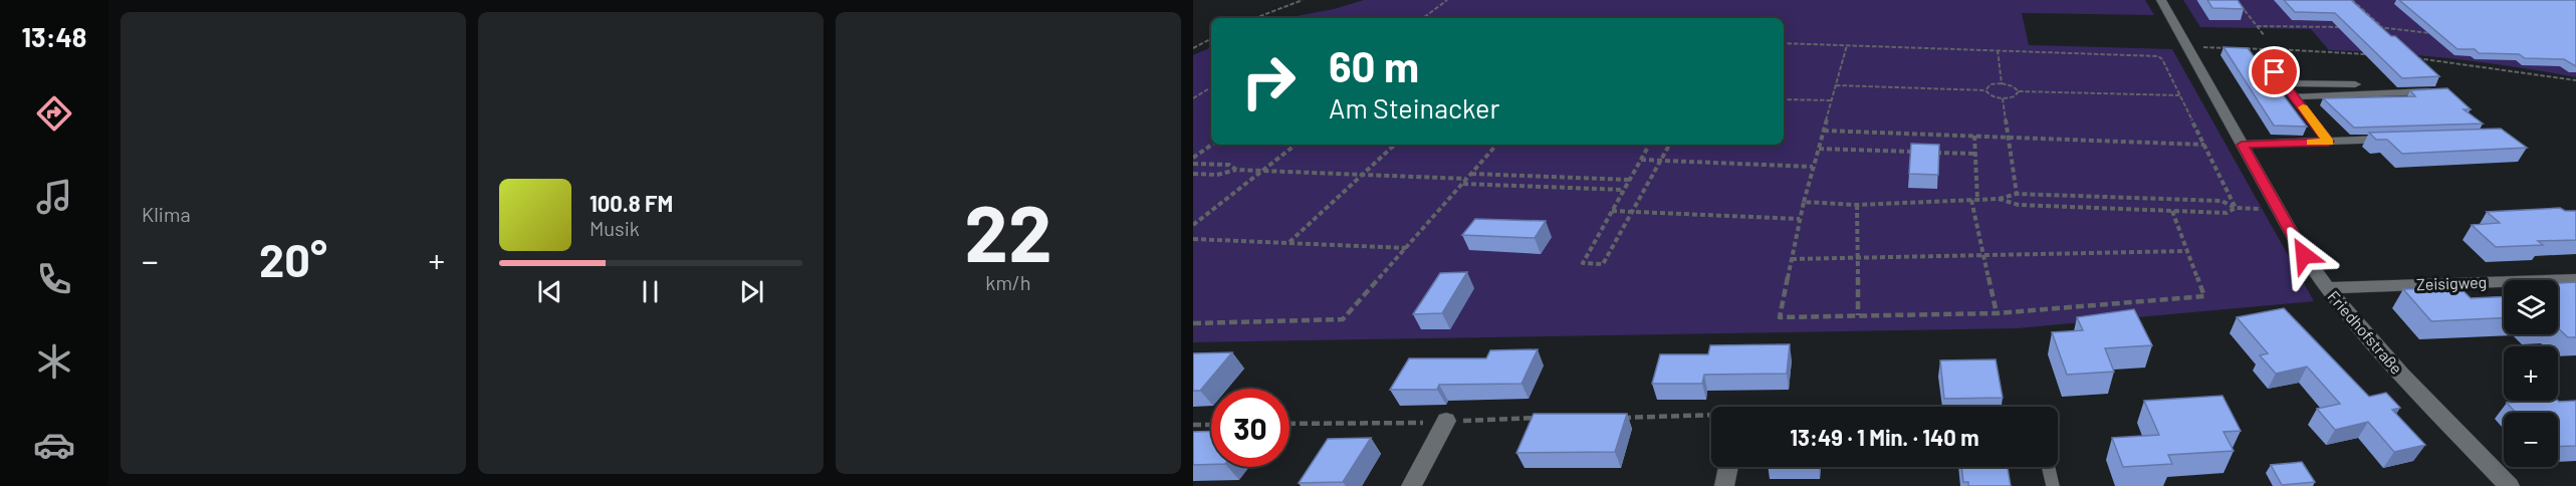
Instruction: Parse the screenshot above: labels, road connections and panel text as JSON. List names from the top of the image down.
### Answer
{
  "streets": {
    "street": ["Zeisigweg", "Friedhofstraße"]
  },
  "crossings": [
    ["Zeisigweg", "Friedhofstraße"]
  ],
  "page": {
    "tabs": "13:48",
    "tile": [
      "Klima",
      ["22", "km/h"]
    ],
    "turn": ["60 m", "Am Steinacker"],
    "song": ["100.8 FM", "Musik"],
    "heat": ["−", "20°", "+"],
    "map_buttons": ["+", "−"],
    "limit": "30",
    "trip": "13:49 · 1 Min. · 140 m"
  }
}
